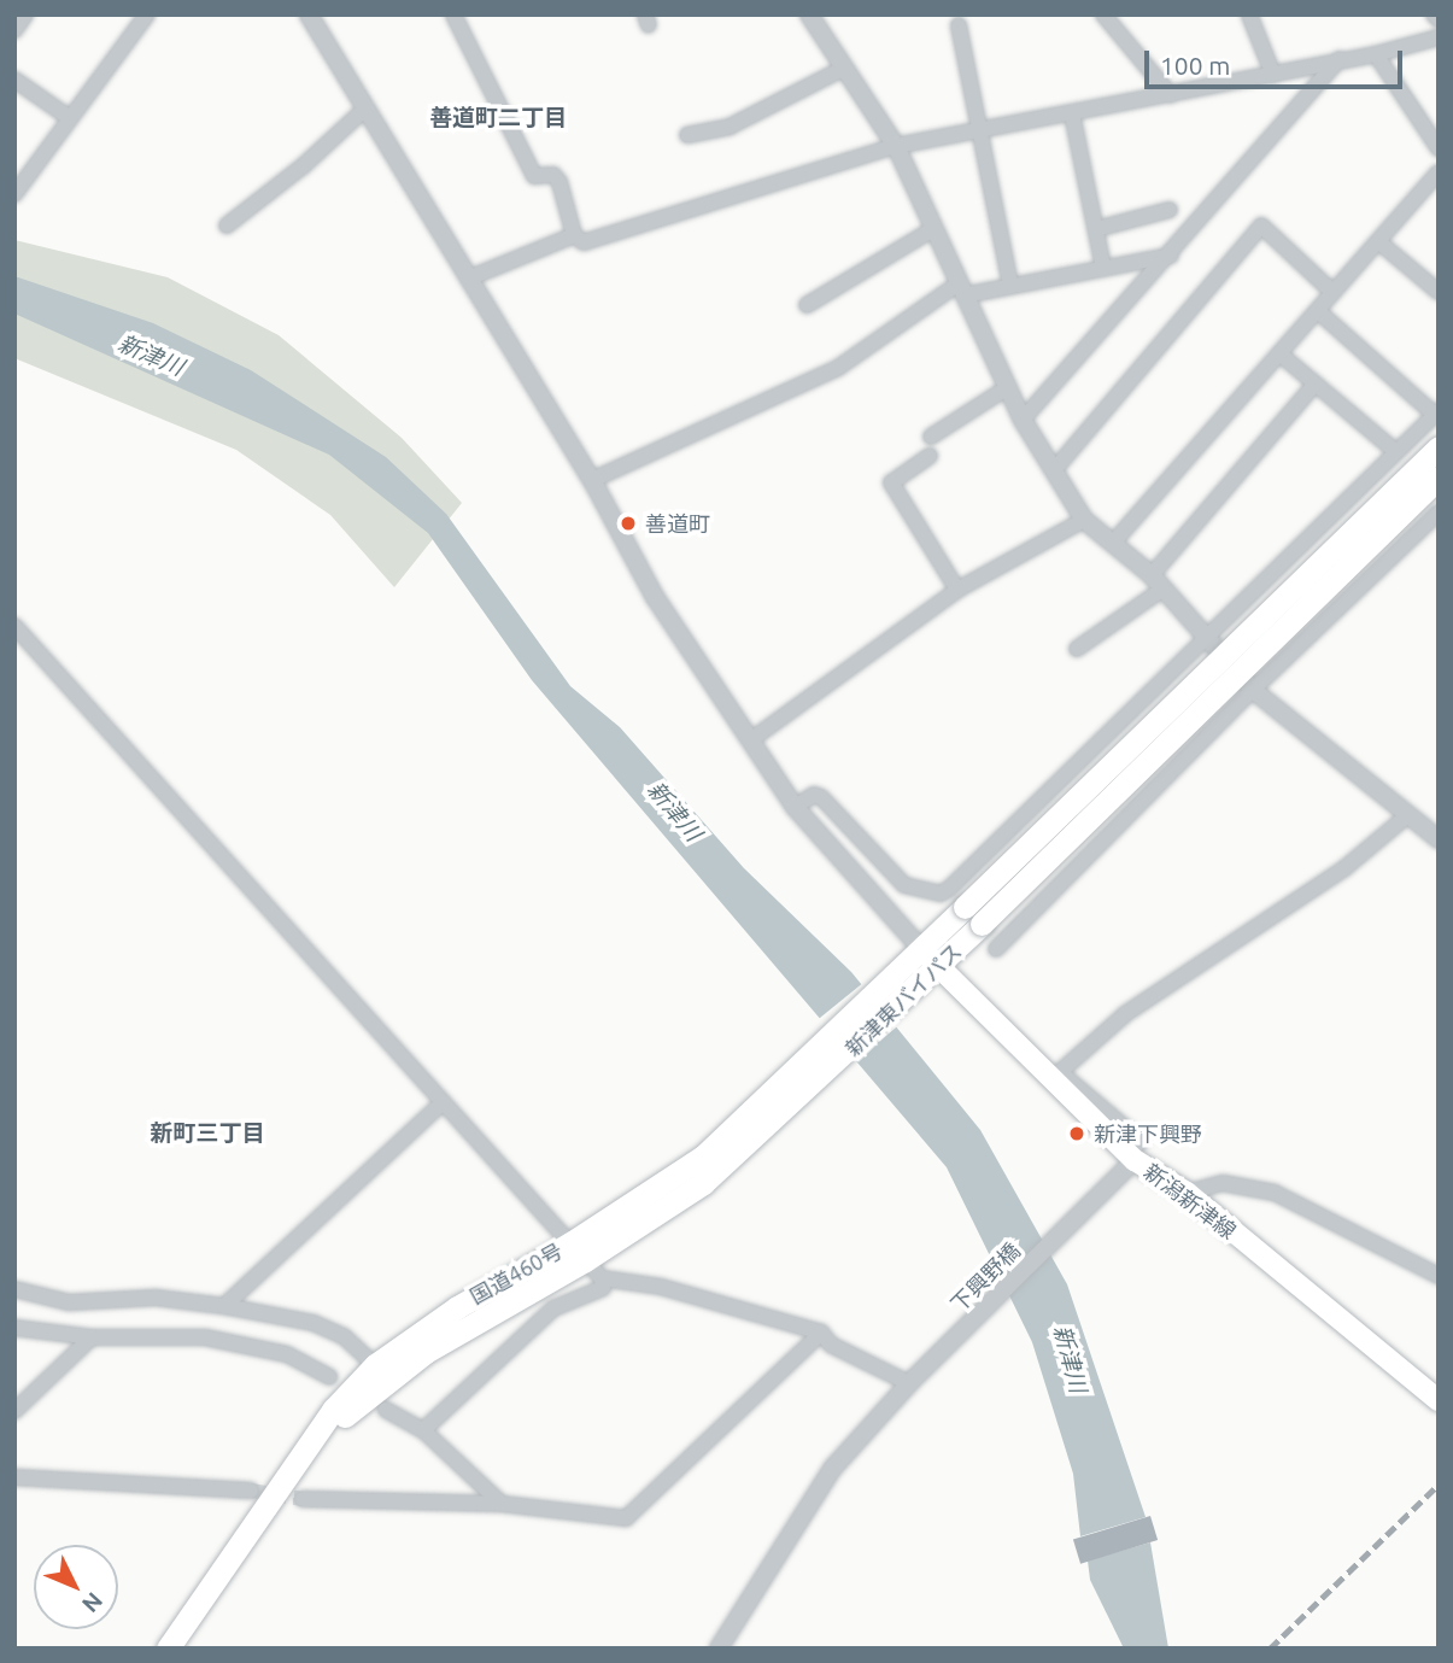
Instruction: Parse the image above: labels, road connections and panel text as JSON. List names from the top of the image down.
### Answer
{
  "streets": {
    "highway": ["新津東バイパス", "国道460号"],
    "main road": ["新潟新津線"],
    "street": ["下興野橋"]
  },
  "crossings": [
    ["新津東バイパス", "新潟新津線"],
    ["新津東バイパス", "国道460号"],
    ["新潟新津線", "国道460号"],
    ["新潟新津線", "下興野橋"]
  ],
  "districts": ["善道町二丁目", "新町三丁目"],
  "water": ["新津川"],
  "places": ["善道町", "新津下興野"],
  "scale_bar": "100 m",
  "north": "bottom right"
}
